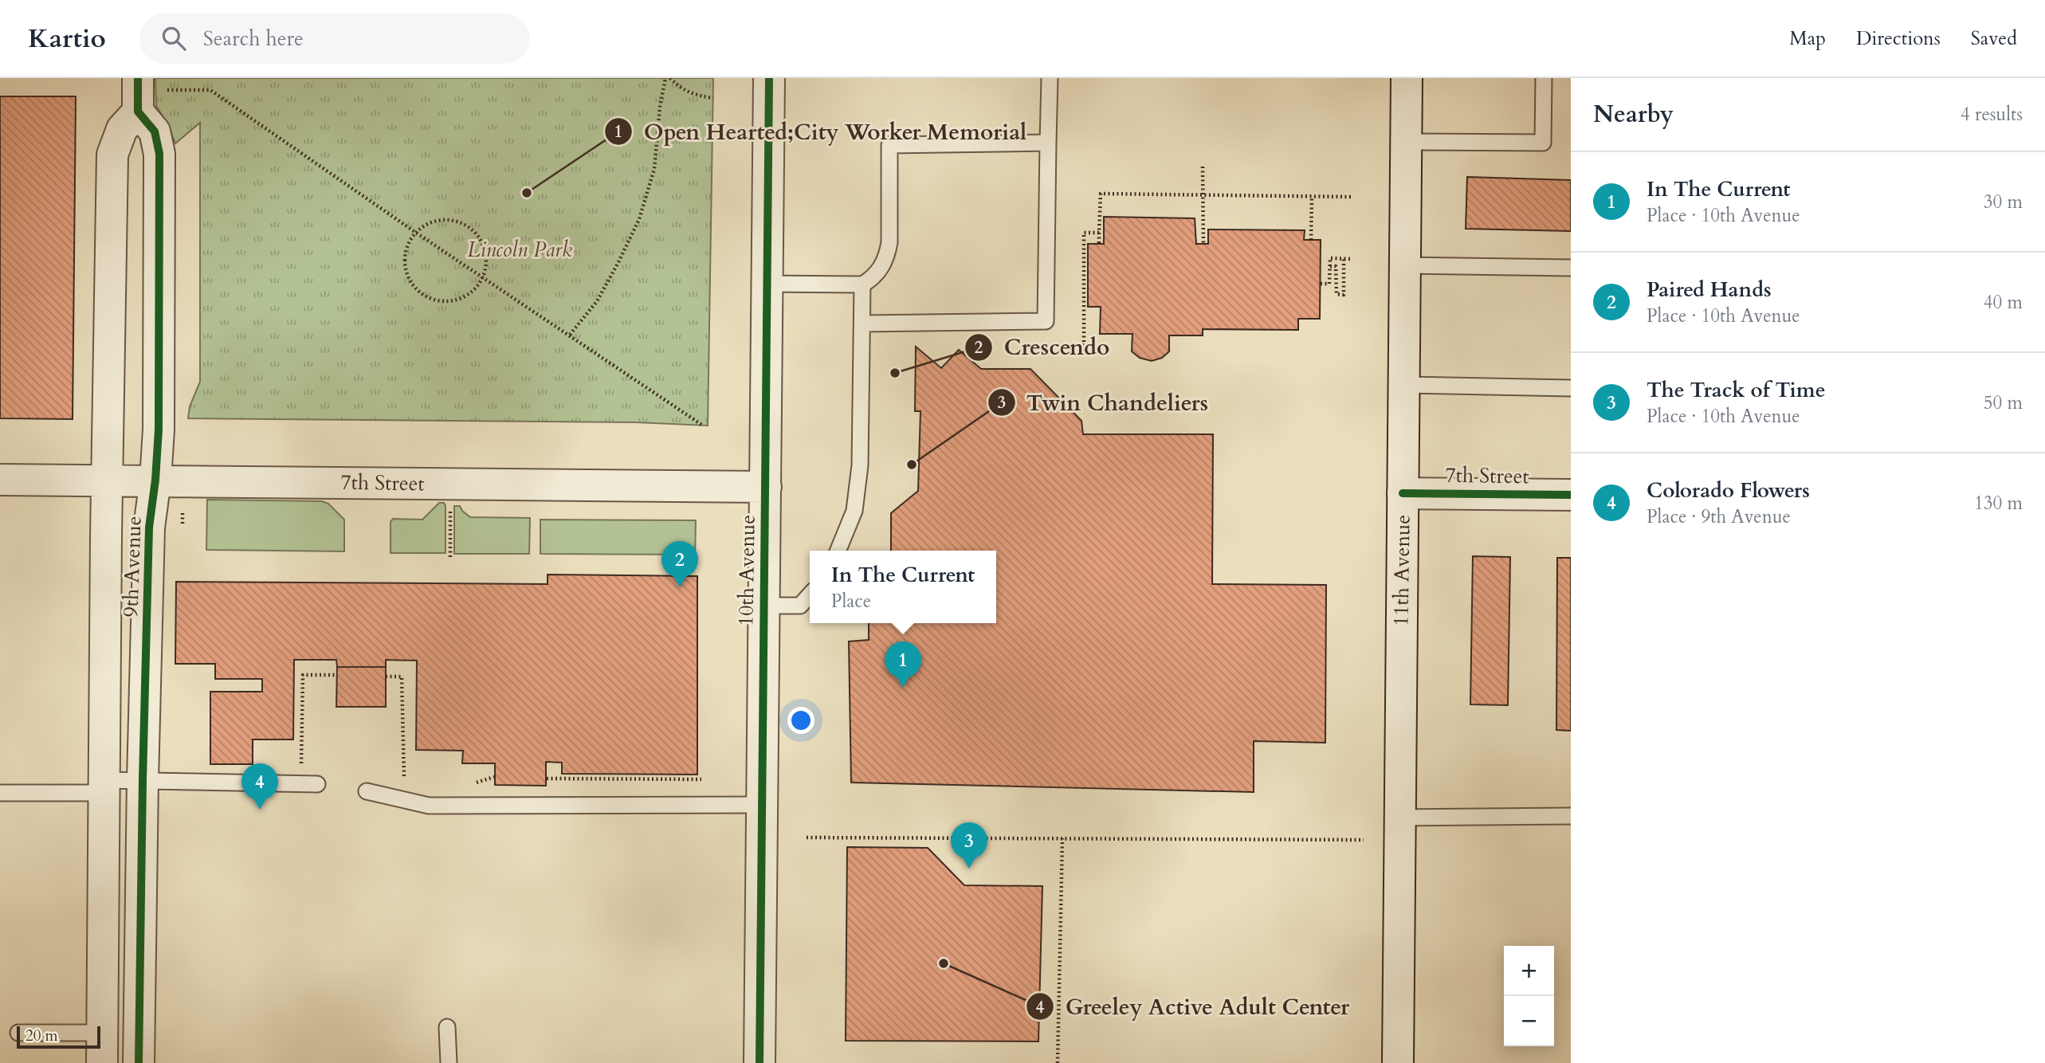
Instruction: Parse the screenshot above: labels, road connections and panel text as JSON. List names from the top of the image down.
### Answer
{
  "streets": {
    "street": [
      "7th Street",
      "9th Avenue",
      "10th Avenue",
      "11th Avenue"
    ]
  },
  "crossings": [
    ["7th Street", "9th Avenue"],
    ["7th Street", "10th Avenue"],
    ["7th Street", "11th Avenue"]
  ],
  "parks": ["Lincoln Park"],
  "places": [
    "Open Hearted;City Worker Memorial",
    "Crescendo",
    "Twin Chandeliers",
    "Greeley Active Adult Center"
  ],
  "scale_bar": "20 m",
  "page": {
    "header": "Kartio",
    "search": "Search here",
    "nav": ["Map", "Directions", "Saved"],
    "heading": ["Nearby", "4 results"],
    "list": [
      {
        "mark": "1",
        "name": "In The Current",
        "note": "Place · 10th Avenue",
        "value": "30 m"
      },
      {
        "mark": "2",
        "name": "Paired Hands",
        "note": "Place · 10th Avenue",
        "value": "40 m"
      },
      {
        "mark": "3",
        "name": "The Track of Time",
        "note": "Place · 10th Avenue",
        "value": "50 m"
      },
      {
        "mark": "4",
        "name": "Colorado Flowers",
        "note": "Place · 9th Avenue",
        "value": "130 m"
      }
    ],
    "pins": [
      "2",
      "1",
      "4",
      "3"
    ],
    "popup": ["In The Current", "Place"],
    "map_buttons": ["+", "−"],
    "scale": "20 m"
  }
}
